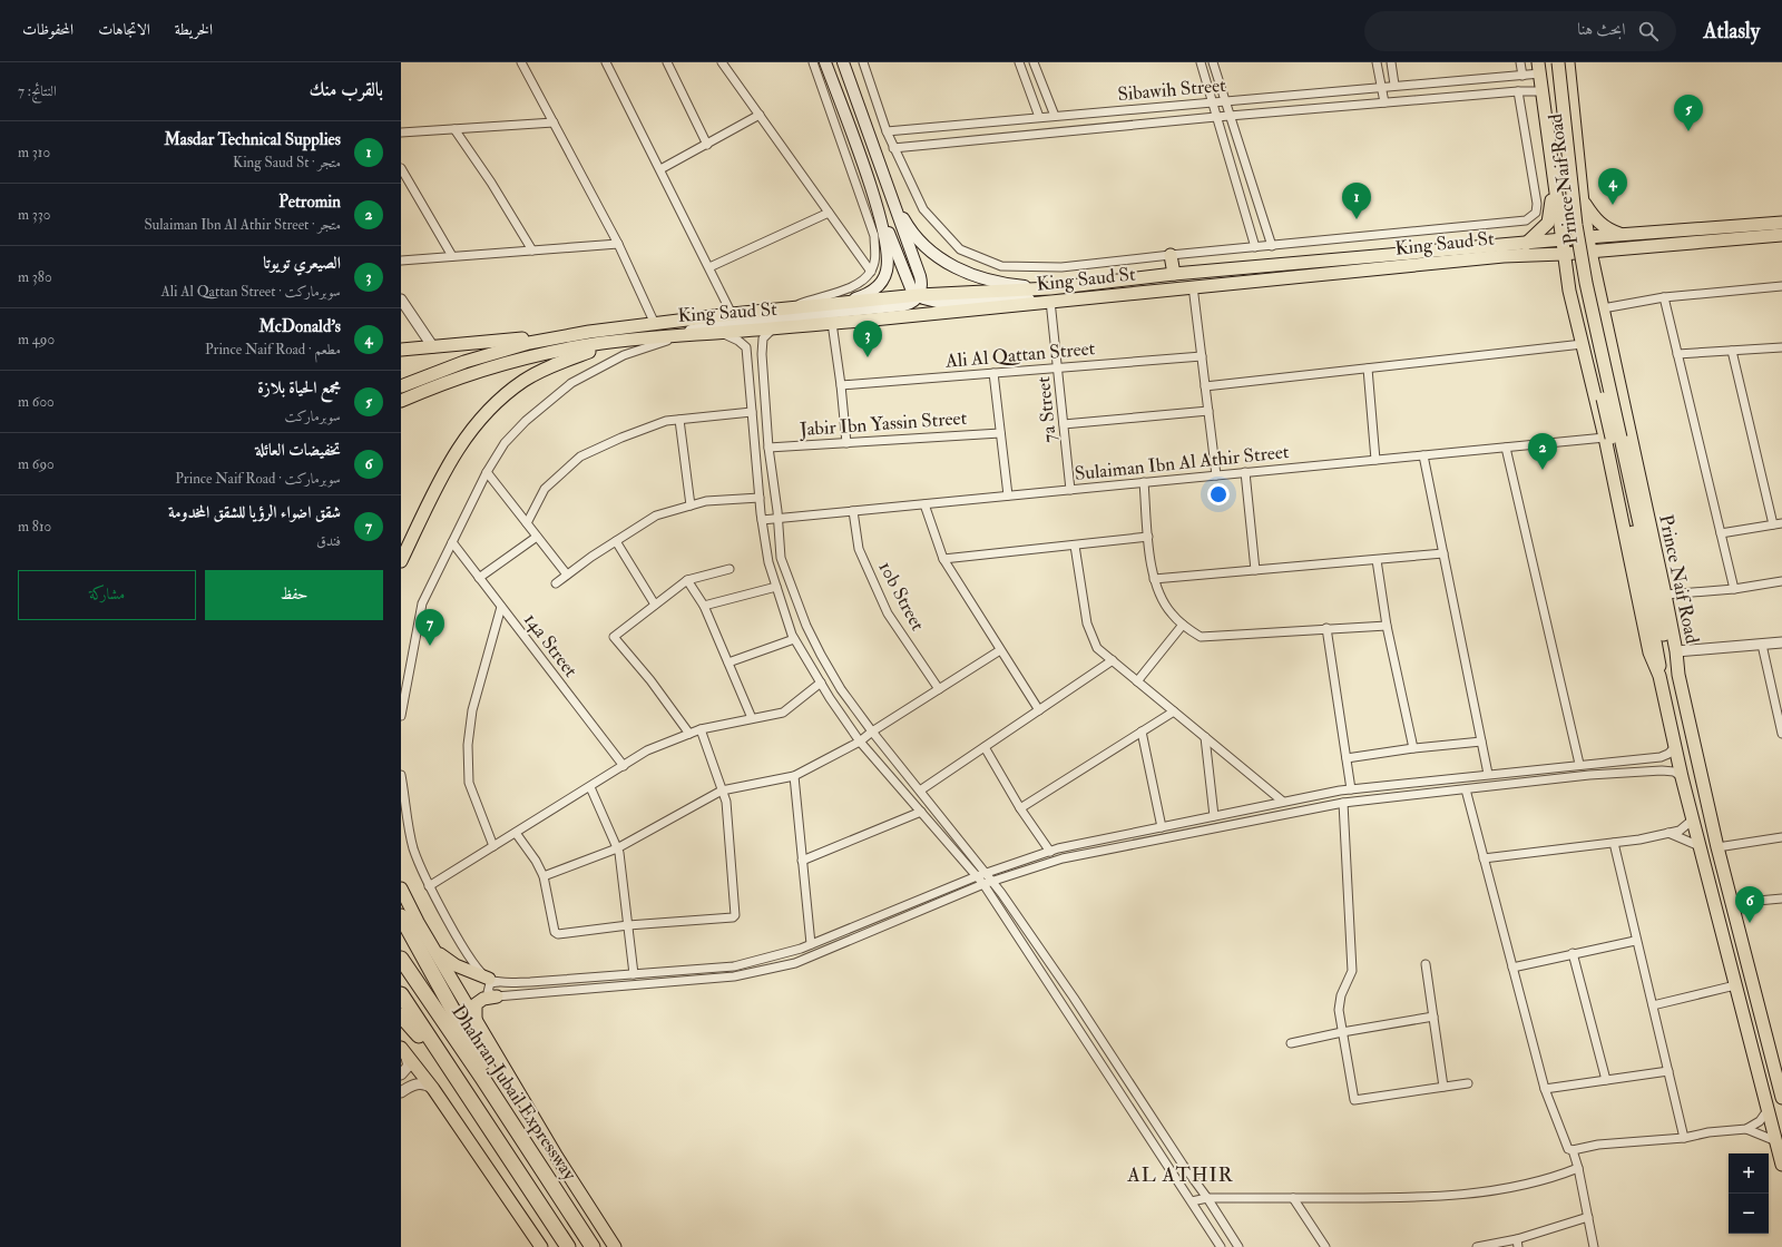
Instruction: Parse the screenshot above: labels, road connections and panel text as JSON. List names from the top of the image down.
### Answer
{
  "streets": {
    "highway": ["Dhahran Jubail Expressway"],
    "main road": ["Prince Naif Road", "King Saud St"],
    "street": [
      "Sibawih Street",
      "Ali Al Qattan Street",
      "7a Street",
      "Jabir Ibn Yassin Street",
      "Sulaiman Ibn Al Athir Street",
      "10b Street",
      "14a Street"
    ]
  },
  "crossings": [
    ["Prince Naif Road", "King Saud St"],
    ["Prince Naif Road", "Sulaiman Ibn Al Athir Street"],
    ["King Saud St", "7a Street"],
    ["Ali Al Qattan Street", "7a Street"],
    ["7a Street", "Sulaiman Ibn Al Athir Street"],
    ["Sulaiman Ibn Al Athir Street", "10b Street"]
  ],
  "districts": ["AL ATHIR"],
  "page": {
    "header": "Atlasly",
    "search": "ابحث هنا",
    "nav": ["الخريطة", "الاتجاهات", "المحفوظات"],
    "heading": ["بالقرب منك", "النتائج: 7"],
    "pins": [
      "5",
      "4",
      "1",
      "3",
      "2",
      "7",
      "6"
    ],
    "list": [
      {
        "mark": "1",
        "name": "Masdar Technical Supplies",
        "note": "متجر · King Saud St",
        "value": "310 m"
      },
      {
        "mark": "2",
        "name": "Petromin",
        "note": "متجر · Sulaiman Ibn Al Athir Street",
        "value": "330 m"
      },
      {
        "mark": "3",
        "name": "الصيعري تويوتا",
        "note": "سوبرماركت · Ali Al Qattan Street",
        "value": "380 m"
      },
      {
        "mark": "4",
        "name": "McDonald's",
        "note": "مطعم · Prince Naif Road",
        "value": "490 m"
      },
      {
        "mark": "5",
        "name": "مجمع الحياة بلازة",
        "note": "سوبرماركت",
        "value": "600 m"
      },
      {
        "mark": "6",
        "name": "تخفيضات العائلة",
        "note": "سوبرماركت · Prince Naif Road",
        "value": "690 m"
      },
      {
        "mark": "7",
        "name": "شقق اضواء الرؤيا للشقق المخدومة",
        "note": "فندق",
        "value": "810 m"
      }
    ],
    "buttons": ["حفظ", "مشاركة"],
    "map_buttons": ["+", "−"]
  }
}
